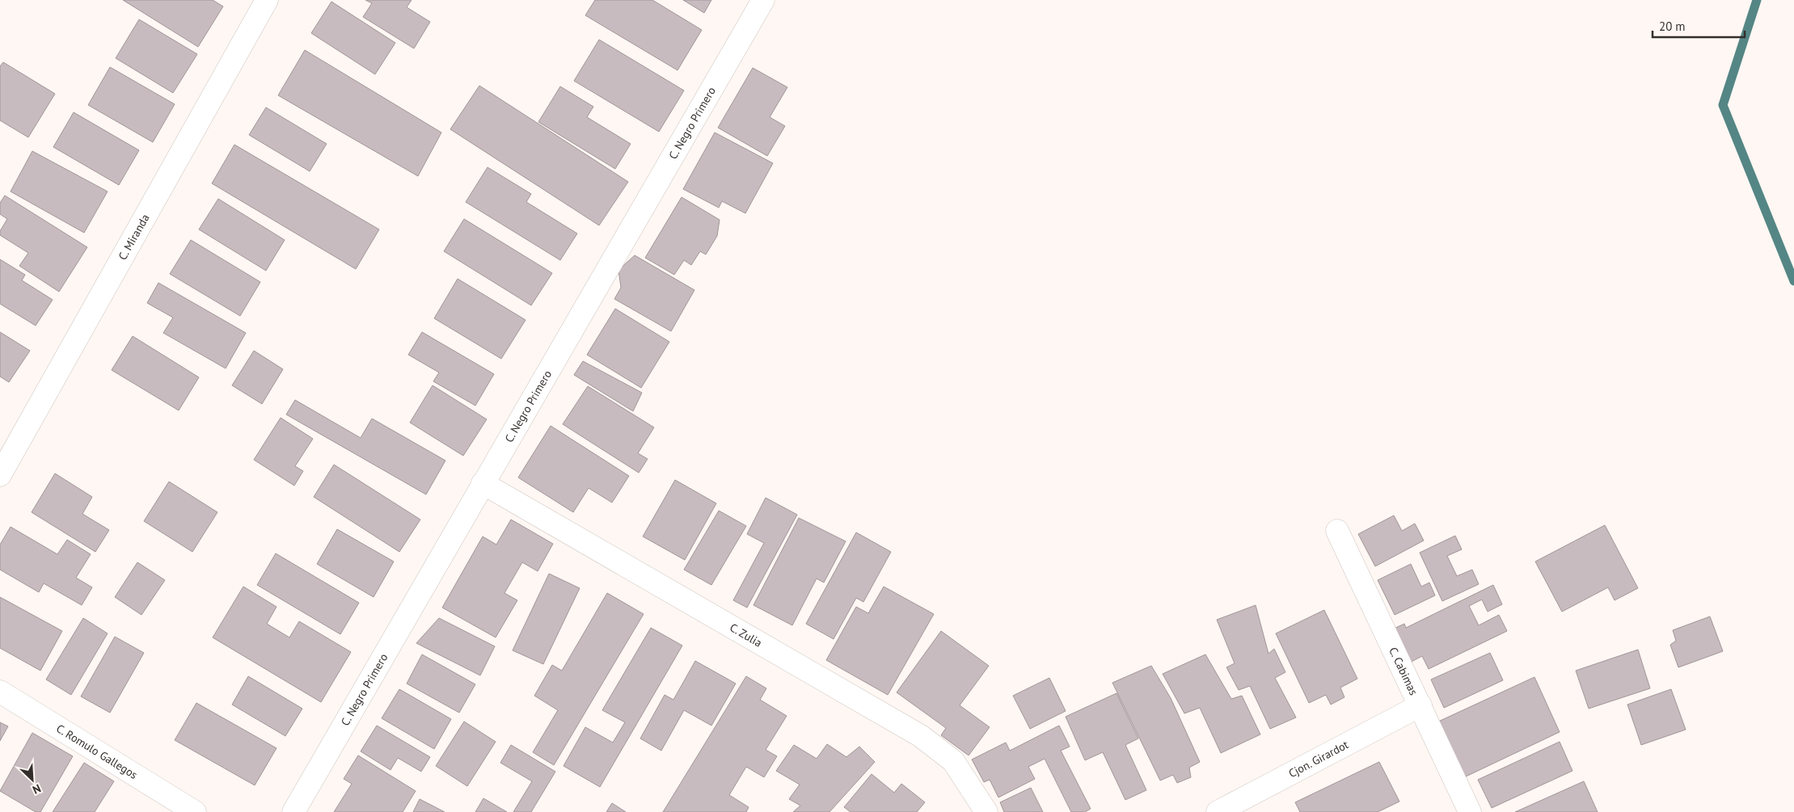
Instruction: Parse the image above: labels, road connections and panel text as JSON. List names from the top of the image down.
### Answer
{
  "streets": {
    "street": [
      "C. Negro Primero",
      "C. Miranda",
      "C. Zulia",
      "C. Cabimas",
      "C. Romulo Gallegos",
      "Cjon. Girardot"
    ]
  },
  "crossings": [
    ["C. Negro Primero", "C. Zulia"],
    ["C. Cabimas", "Cjon. Girardot"]
  ],
  "scale_bar": "20 m",
  "north": "bottom right"
}
